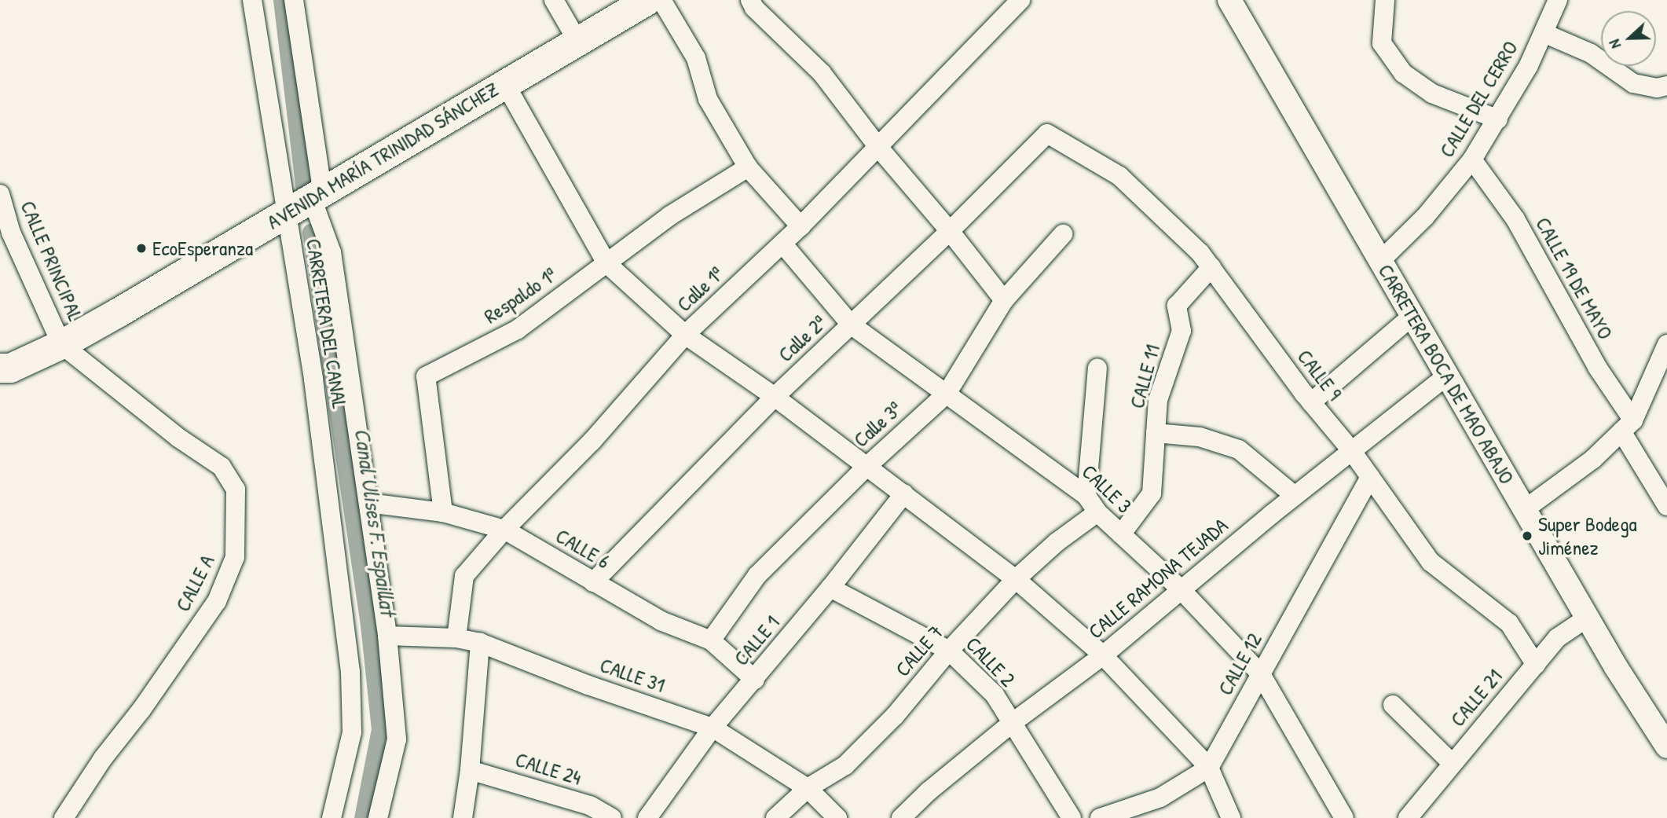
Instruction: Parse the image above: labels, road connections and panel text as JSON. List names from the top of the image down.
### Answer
{
  "streets": {
    "main road": ["AVENIDA MARÍA TRINIDAD SÁNCHEZ"],
    "street": [
      "CALLE DEL CERRO",
      "CALLE PRINCIPAL",
      "CALLE 19 DE MAYO",
      "Calle 1ª",
      "Respaldo 1ª",
      "CARRETERA DEL CANAL",
      "Calle 2ª",
      "CARRETERA BOCA DE MAO ABAJO",
      "CALLE 9",
      "CALLE 11",
      "Calle 3ª",
      "CALLE 3",
      "CALLE 6",
      "CALLE RAMONA TEJADA",
      "CALLE A",
      "CALLE 1",
      "CALLE 7",
      "CALLE 2",
      "CALLE 12",
      "CALLE 31",
      "CALLE 21",
      "CALLE 24"
    ]
  },
  "crossings": [
    ["CALLE DEL CERRO", "CALLE 19 DE MAYO"],
    ["CALLE DEL CERRO", "CARRETERA BOCA DE MAO ABAJO"],
    ["AVENIDA MARÍA TRINIDAD SÁNCHEZ", "CALLE PRINCIPAL"],
    ["AVENIDA MARÍA TRINIDAD SÁNCHEZ", "CARRETERA DEL CANAL"],
    ["AVENIDA MARÍA TRINIDAD SÁNCHEZ", "CALLE A"],
    ["CALLE PRINCIPAL", "CALLE A"],
    ["Calle 1ª", "CALLE 3"],
    ["Calle 1ª", "CALLE 6"],
    ["Calle 1ª", "CALLE 31"],
    ["Respaldo 1ª", "CALLE 6"],
    ["CARRETERA DEL CANAL", "CALLE 6"],
    ["CARRETERA DEL CANAL", "CALLE 31"],
    ["Calle 2ª", "CALLE 9"],
    ["Calle 2ª", "CALLE 3"],
    ["Calle 2ª", "CALLE 6"],
    ["CARRETERA BOCA DE MAO ABAJO", "CALLE RAMONA TEJADA"],
    ["CARRETERA BOCA DE MAO ABAJO", "CALLE 21"],
    ["CALLE 9", "CALLE 11"],
    ["CALLE 9", "CALLE RAMONA TEJADA"],
    ["CALLE 9", "CALLE 12"],
    ["CALLE 9", "CALLE 21"],
    ["CALLE 11", "CALLE 3"],
    ["Calle 3ª", "CALLE 3"],
    ["Calle 3ª", "CALLE 6"],
    ["CALLE 3", "CALLE RAMONA TEJADA"],
    ["CALLE 3", "CALLE 7"],
    ["CALLE 3", "CALLE 12"],
    ["CALLE 6", "CALLE 1"],
    ["CALLE RAMONA TEJADA", "CALLE 2"],
    ["CALLE 1", "CALLE 2"],
    ["CALLE 1", "CALLE 31"],
    ["CALLE 7", "CALLE 2"],
    ["CALLE 7", "CALLE 31"]
  ],
  "water": ["Canal Ulises F. Espaillat"],
  "places": ["EcoEsperanza", "Super Bodega Jiménez"],
  "north": "left"
}
